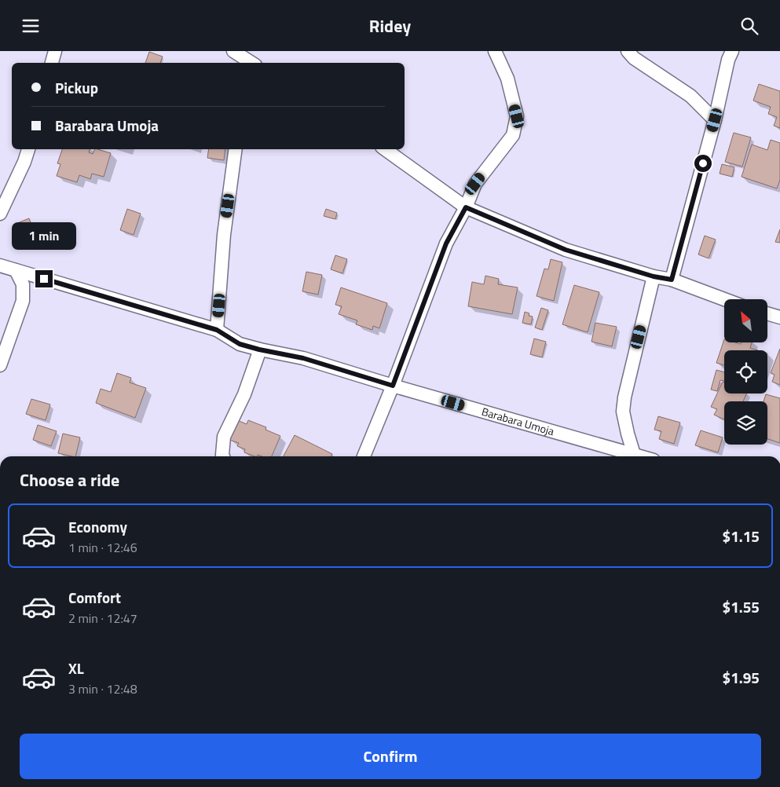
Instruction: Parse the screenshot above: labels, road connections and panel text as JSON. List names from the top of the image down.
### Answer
{
  "streets": {
    "street": ["Barabara Umoja"]
  },
  "north": "top left",
  "page": {
    "header": "Ridey",
    "banner": ["Pickup", "Barabara Umoja"],
    "bubble": "1 min",
    "heading": "Choose a ride",
    "list": [
      {
        "name": "Economy",
        "note": "1 min · 12:46",
        "value": "$1.15"
      },
      {
        "name": "Comfort",
        "note": "2 min · 12:47",
        "value": "$1.55"
      },
      {
        "name": "XL",
        "note": "3 min · 12:48",
        "value": "$1.95"
      }
    ],
    "buttons": "Confirm"
  }
}
